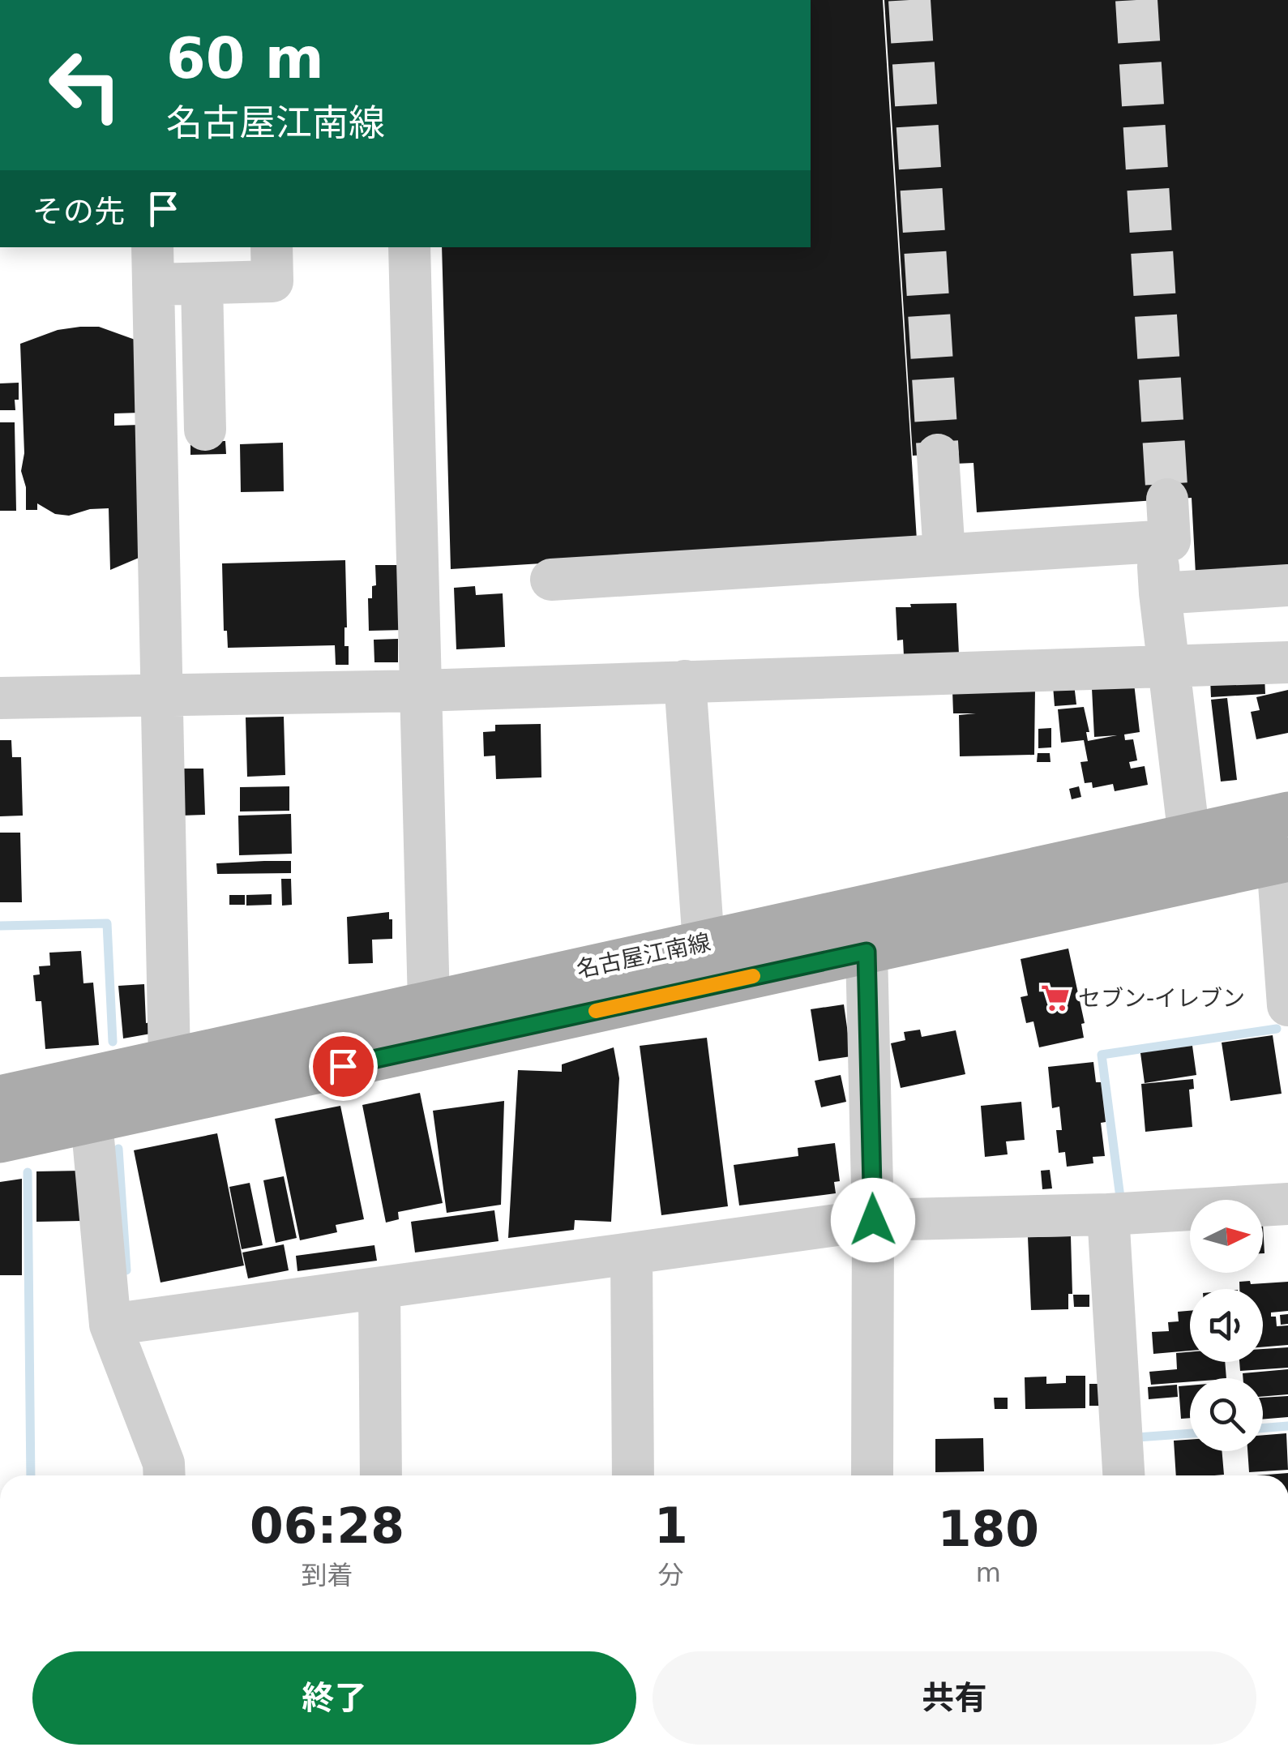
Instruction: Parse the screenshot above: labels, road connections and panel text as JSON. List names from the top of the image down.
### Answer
{
  "streets": {
    "main road": ["名古屋江南線"]
  },
  "places": {
    "supermarket": ["セブン-イレブン"]
  },
  "north": "right",
  "page": {
    "turn": ["60 m", "名古屋江南線"],
    "then": "その先",
    "eta": [
      "06:28",
      "到着",
      "1",
      "分",
      "180",
      "m"
    ],
    "buttons": ["終了", "共有"]
  }
}
